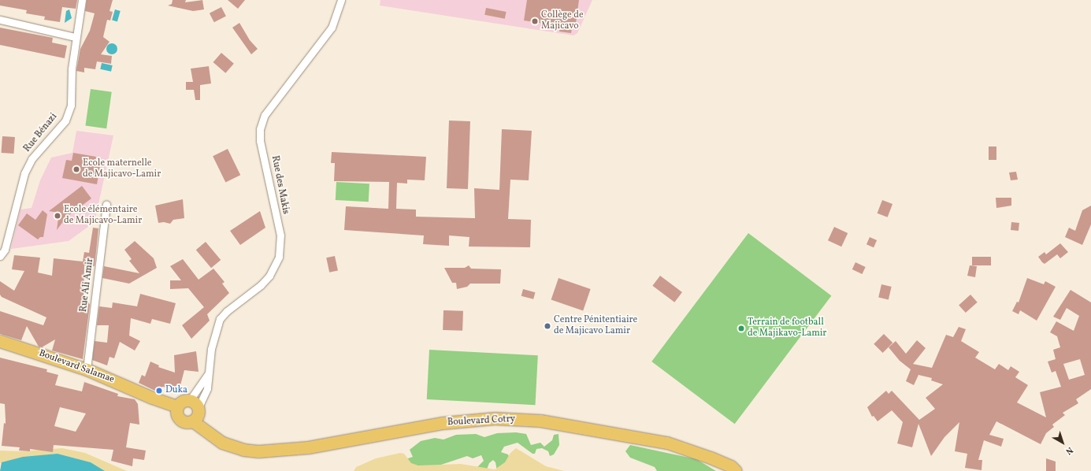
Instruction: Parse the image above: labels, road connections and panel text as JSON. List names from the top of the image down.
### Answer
{
  "streets": {
    "main road": ["Boulevard Salamae", "Boulevard Cotry"],
    "street": ["Rue Bénazi", "Rue des Makis", "Rue Ali Amir"]
  },
  "crossings": [
    ["Rue des Makis", "Boulevard Salamae"],
    ["Rue des Makis", "Boulevard Cotry"],
    ["Rue Ali Amir", "Boulevard Salamae"],
    ["Boulevard Salamae", "Boulevard Cotry"]
  ],
  "places": [
    "Collège de Majicavo",
    "Ecole maternelle de Majicavo-Lamir",
    "Ecole élémentaire de Majicavo-Lamir",
    "Centre Pénitentiaire de Majicavo Lamir",
    "Terrain de football de Majikavo-Lamir",
    "Duka"
  ],
  "north": "bottom right"
}
